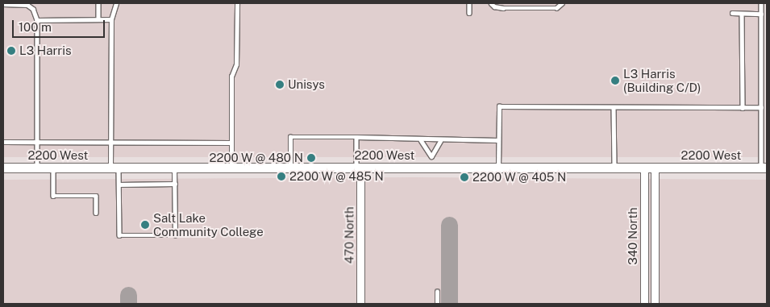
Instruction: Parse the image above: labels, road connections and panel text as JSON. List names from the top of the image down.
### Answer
{
  "streets": {
    "street": ["2200 West", "470 North", "340 North"]
  },
  "crossings": [
    ["2200 West", "470 North"],
    ["2200 West", "340 North"]
  ],
  "places": [
    "L3 Harris",
    "L3 Harris (Building C/D)",
    "Unisys",
    "2200 W @ 480 N",
    "2200 W @ 485 N",
    "2200 W @ 405 N",
    "Salt Lake Community College"
  ],
  "scale_bar": "100 m"
}
